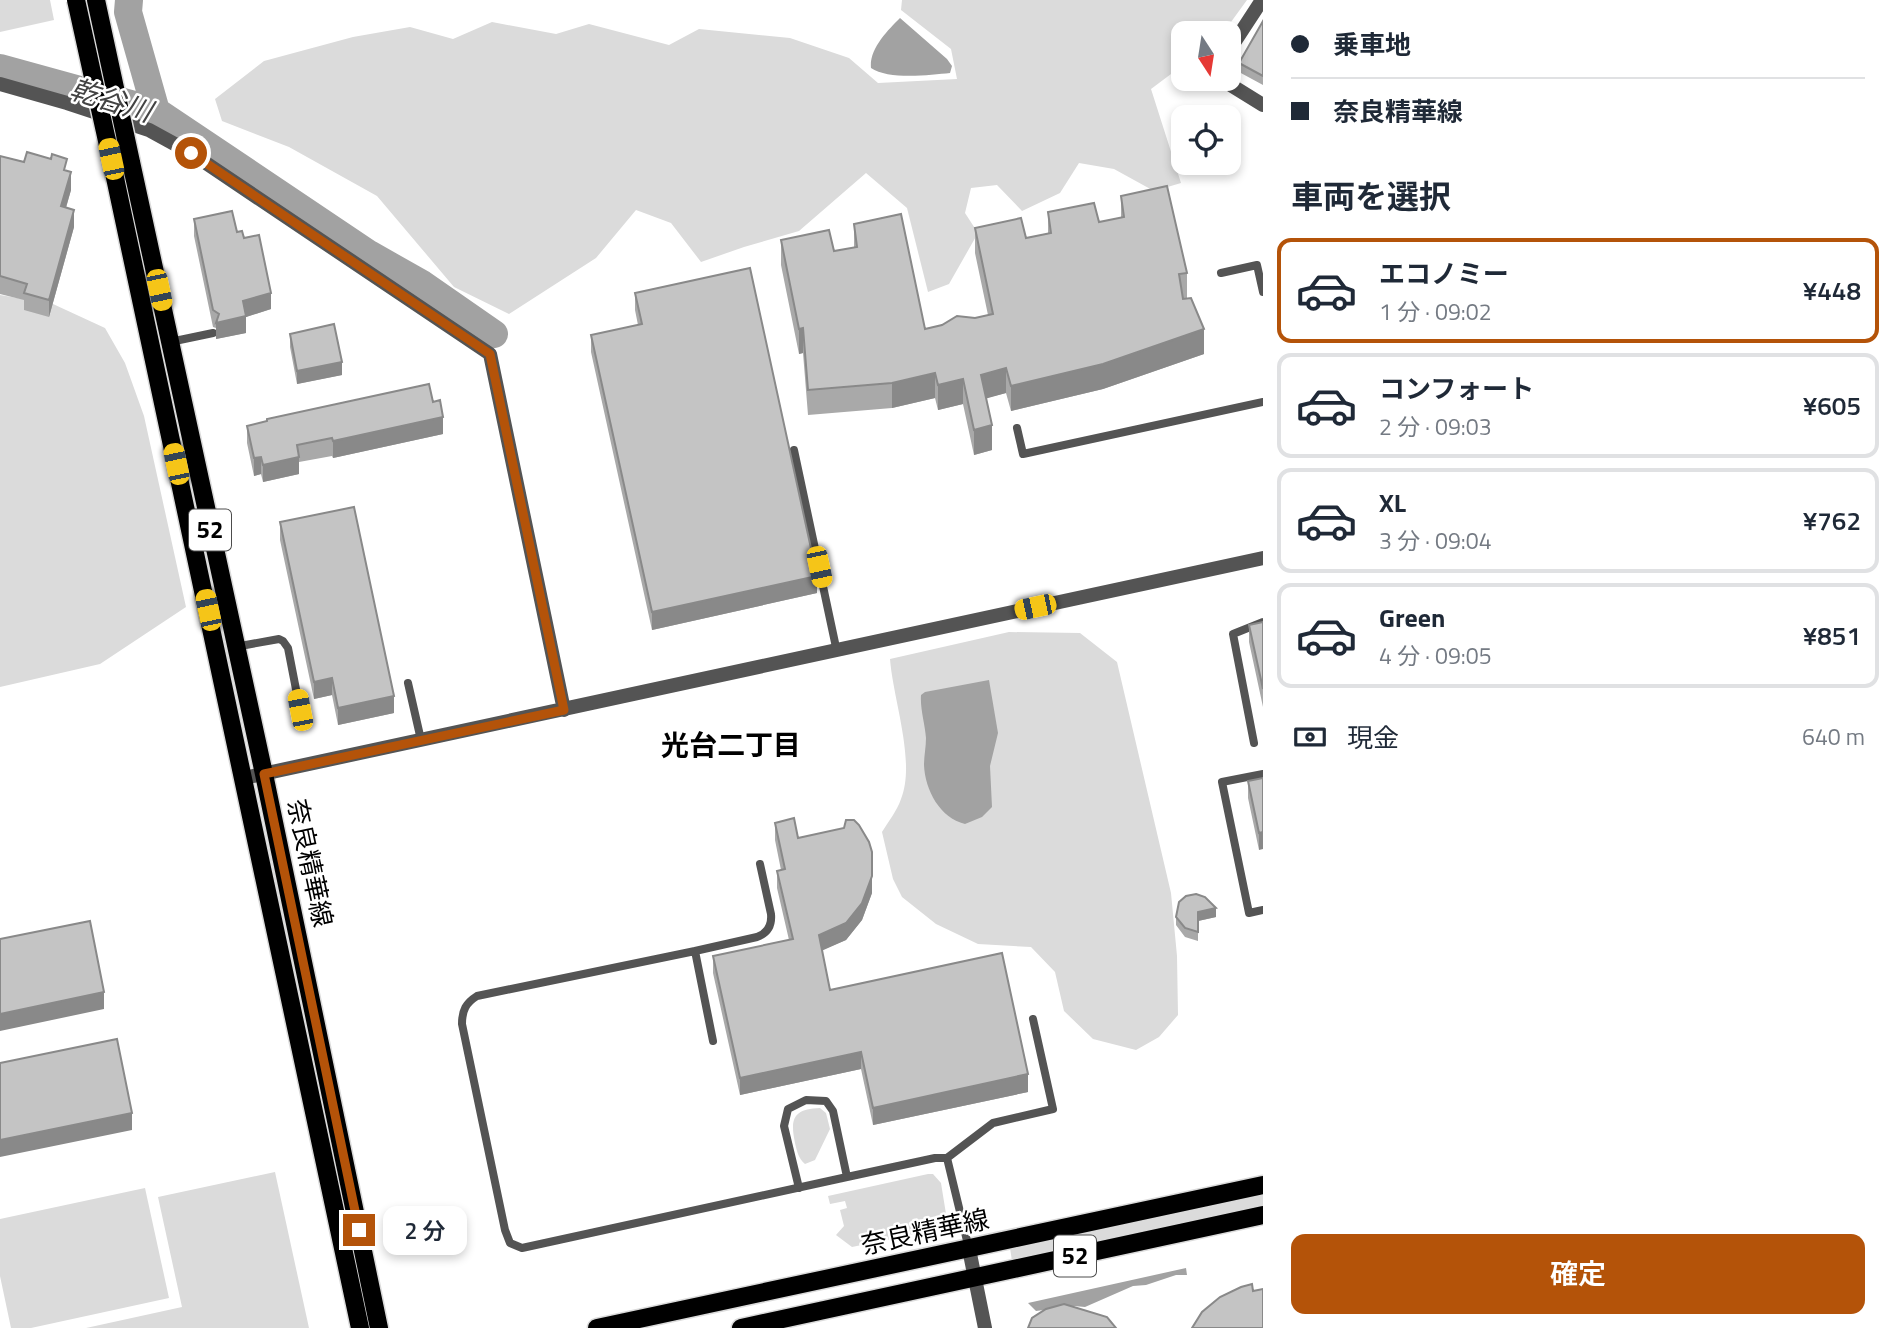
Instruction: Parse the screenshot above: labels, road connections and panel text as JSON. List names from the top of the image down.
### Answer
{
  "streets": {
    "main road": ["52", "奈良精華線"]
  },
  "districts": ["光台二丁目"],
  "water": ["乾谷川"],
  "north": "bottom",
  "page": {
    "banner": ["乗車地", "奈良精華線"],
    "heading": "車両を選択",
    "list": [
      {
        "name": "エコノミー",
        "note": "1 分 · 09:02",
        "value": "¥448"
      },
      {
        "name": "コンフォート",
        "note": "2 分 · 09:03",
        "value": "¥605"
      },
      {
        "name": "XL",
        "note": "3 分 · 09:04",
        "value": "¥762"
      },
      {
        "name": "Green",
        "note": "4 分 · 09:05",
        "value": "¥851"
      }
    ],
    "pay": ["現金", "640 m"],
    "bubble": "2 分",
    "buttons": "確定"
  }
}
